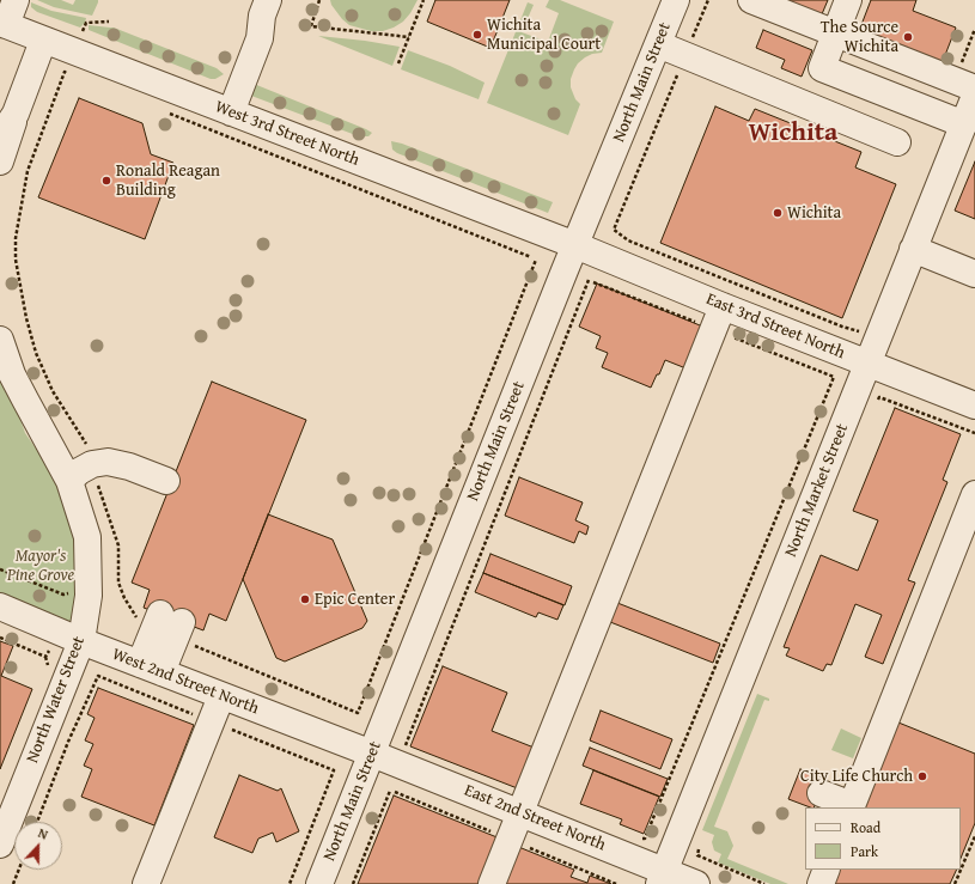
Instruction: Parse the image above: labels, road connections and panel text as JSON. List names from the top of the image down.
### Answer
{
  "streets": {
    "street": [
      "North Main Street",
      "West 3rd Street North",
      "East 3rd Street North",
      "North Market Street",
      "West 2nd Street North",
      "North Water Street",
      "East 2nd Street North"
    ]
  },
  "crossings": [
    ["North Main Street", "West 3rd Street North"],
    ["North Main Street", "East 3rd Street North"],
    ["North Main Street", "West 2nd Street North"],
    ["North Main Street", "East 2nd Street North"],
    ["West 3rd Street North", "East 3rd Street North"],
    ["East 3rd Street North", "North Market Street"],
    ["North Market Street", "East 2nd Street North"],
    ["West 2nd Street North", "North Water Street"],
    ["West 2nd Street North", "East 2nd Street North"]
  ],
  "districts": ["Wichita"],
  "parks": ["Mayor's Pine Grove"],
  "places": [
    "Wichita Municipal Court",
    "The Source Wichita",
    "Ronald Reagan Building",
    "Wichita",
    "Epic Center",
    "City Life Church"
  ],
  "legend": ["Road", "Park"],
  "north": "top"
}
